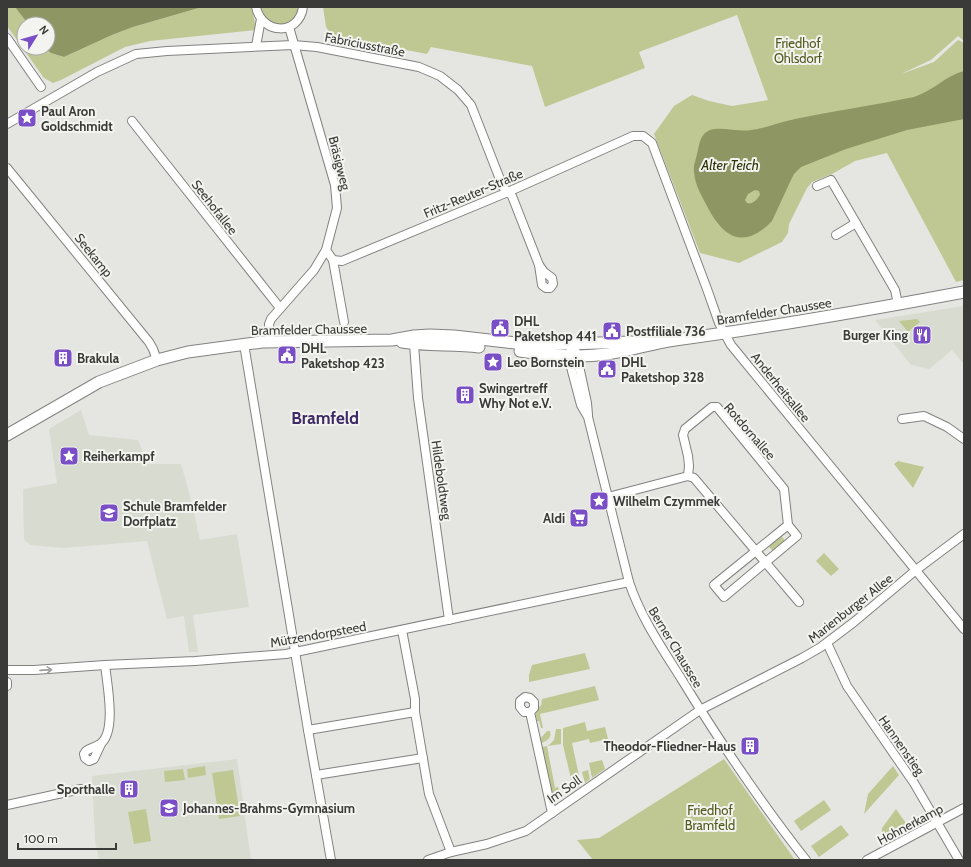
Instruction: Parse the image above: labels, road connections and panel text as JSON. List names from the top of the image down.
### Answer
{
  "streets": {
    "main road": ["Bramfelder Chaussee"],
    "street": [
      "Fabriciusstraße",
      "Bräsigweg",
      "Fritz-Reuter-Straße",
      "Seehofallee",
      "Seekamp",
      "Anderheitsallee",
      "Rotdornallee",
      "Hildeboldtweg",
      "Marienburger Allee",
      "Mützendorpsteed",
      "Berner Chaussee",
      "Hannenstieg",
      "Im Soll",
      "Hohnerkamp"
    ]
  },
  "crossings": [
    ["Fabriciusstraße", "Bräsigweg"],
    ["Fabriciusstraße", "Fritz-Reuter-Straße"],
    ["Bräsigweg", "Seehofallee"],
    ["Bräsigweg", "Bramfelder Chaussee"],
    ["Fritz-Reuter-Straße", "Anderheitsallee"],
    ["Seekamp", "Bramfelder Chaussee"],
    ["Bramfelder Chaussee", "Anderheitsallee"],
    ["Bramfelder Chaussee", "Hildeboldtweg"],
    ["Bramfelder Chaussee", "Berner Chaussee"],
    ["Anderheitsallee", "Marienburger Allee"],
    ["Hildeboldtweg", "Mützendorpsteed"],
    ["Marienburger Allee", "Berner Chaussee"],
    ["Marienburger Allee", "Hannenstieg"],
    ["Marienburger Allee", "Im Soll"],
    ["Mützendorpsteed", "Berner Chaussee"],
    ["Berner Chaussee", "Im Soll"],
    ["Hannenstieg", "Hohnerkamp"]
  ],
  "districts": ["Bramfeld"],
  "water": ["Alter Teich"],
  "parks": ["Friedhof Ohlsdorf", "Friedhof Bramfeld"],
  "places": {
    "place": [
      "Paul Aron Goldschmidt",
      "Leo Bornstein",
      "Reiherkampf",
      "Wilhelm Czymmek"
    ],
    "public building": [
      "DHL Paketshop 441",
      "Postfiliale 736",
      "DHL Paketshop 423",
      "DHL Paketshop 328"
    ],
    "restaurant": ["Burger King"],
    "building": [
      "Brakula",
      "Swingertreff Why Not e.V.",
      "Theodor-Fliedner-Haus",
      "Sporthalle"
    ],
    "school or university": ["Schule Bramfelder Dorfplatz", "Johannes-Brahms-Gymnasium"],
    "supermarket": ["Aldi"]
  },
  "scale_bar": "100 m",
  "north": "top right"
}
